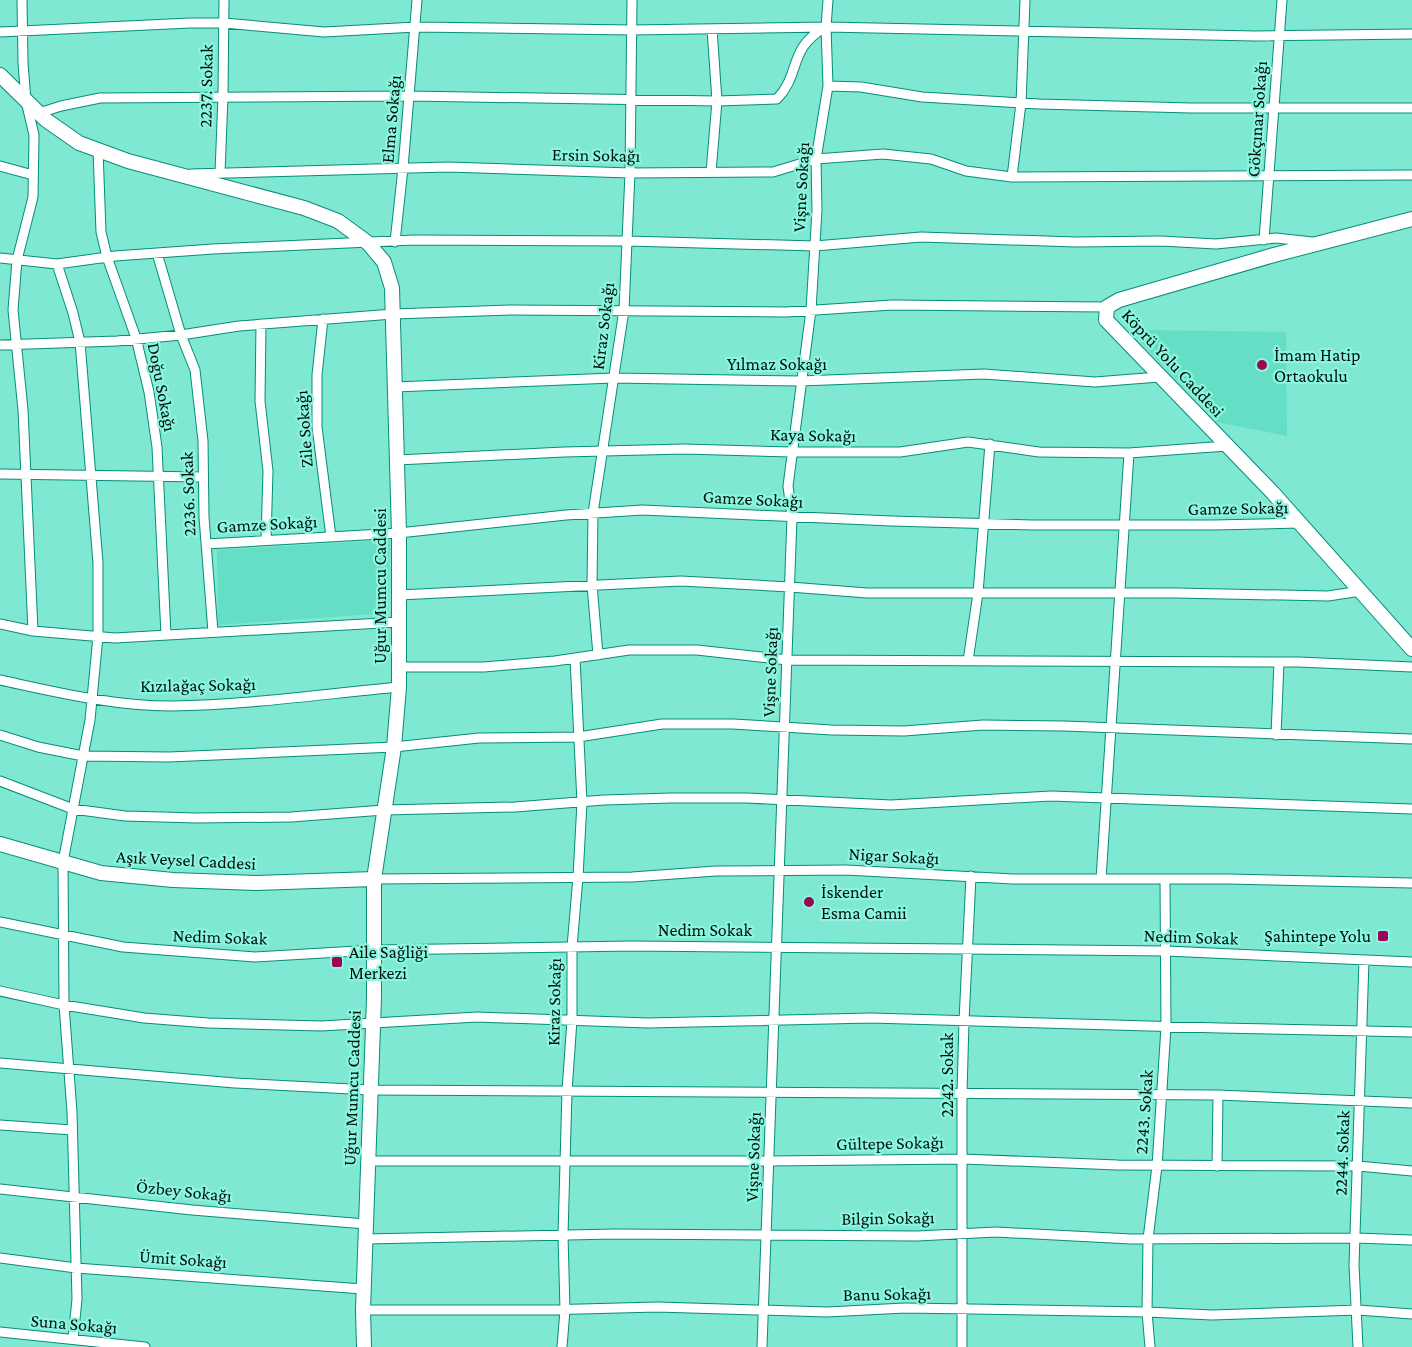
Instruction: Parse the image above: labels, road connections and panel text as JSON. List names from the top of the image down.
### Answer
{
  "streets": {
    "street": [
      "2237. Sokak",
      "Elma Sokağı",
      "Gökçınar Sokağı",
      "Ersin Sokağı",
      "Vişne Sokağı",
      "Kiraz Sokağı",
      "Köprü Yolu Caddesi",
      "Yılmaz Sokağı",
      "Doğu Sokağı",
      "Zile Sokağı",
      "Kaya Sokağı",
      "2236. Sokak",
      "Gamze Sokağı",
      "Uğur Mumcu Caddesi",
      "Kızılağaç Sokağı",
      "Nigar Sokağı",
      "Aşık Veysel Caddesi",
      "Nedim Sokak",
      "2242. Sokak",
      "2243. Sokak",
      "Gültepe Sokağı",
      "2244. Sokak",
      "Özbey Sokağı",
      "Bilgin Sokağı",
      "Ümit Sokağı",
      "Banu Sokağı",
      "Suna Sokağı"
    ]
  },
  "crossings": [
    ["2237. Sokak", "Ersin Sokağı"],
    ["Elma Sokağı", "Ersin Sokağı"],
    ["Gökçınar Sokağı", "Ersin Sokağı"],
    ["Ersin Sokağı", "Vişne Sokağı"],
    ["Ersin Sokağı", "Kiraz Sokağı"],
    ["Ersin Sokağı", "Uğur Mumcu Caddesi"],
    ["Vişne Sokağı", "Yılmaz Sokağı"],
    ["Vişne Sokağı", "Kaya Sokağı"],
    ["Vişne Sokağı", "Gamze Sokağı"],
    ["Vişne Sokağı", "Nigar Sokağı"],
    ["Vişne Sokağı", "Nedim Sokak"],
    ["Vişne Sokağı", "Gültepe Sokağı"],
    ["Vişne Sokağı", "Bilgin Sokağı"],
    ["Vişne Sokağı", "Banu Sokağı"],
    ["Kiraz Sokağı", "Yılmaz Sokağı"],
    ["Kiraz Sokağı", "Kaya Sokağı"],
    ["Kiraz Sokağı", "Gamze Sokağı"],
    ["Kiraz Sokağı", "Nigar Sokağı"],
    ["Kiraz Sokağı", "Nedim Sokak"],
    ["Kiraz Sokağı", "Gültepe Sokağı"],
    ["Kiraz Sokağı", "Bilgin Sokağı"],
    ["Kiraz Sokağı", "Banu Sokağı"],
    ["Köprü Yolu Caddesi", "Yılmaz Sokağı"],
    ["Köprü Yolu Caddesi", "Kaya Sokağı"],
    ["Köprü Yolu Caddesi", "Gamze Sokağı"],
    ["Yılmaz Sokağı", "Uğur Mumcu Caddesi"],
    ["Doğu Sokağı", "Uğur Mumcu Caddesi"],
    ["Zile Sokağı", "Gamze Sokağı"],
    ["Kaya Sokağı", "Uğur Mumcu Caddesi"],
    ["2236. Sokak", "Gamze Sokağı"],
    ["Gamze Sokağı", "Uğur Mumcu Caddesi"],
    ["Uğur Mumcu Caddesi", "Kızılağaç Sokağı"],
    ["Uğur Mumcu Caddesi", "Nigar Sokağı"],
    ["Uğur Mumcu Caddesi", "Aşık Veysel Caddesi"],
    ["Uğur Mumcu Caddesi", "Nedim Sokak"],
    ["Uğur Mumcu Caddesi", "Gültepe Sokağı"],
    ["Uğur Mumcu Caddesi", "Özbey Sokağı"],
    ["Uğur Mumcu Caddesi", "Bilgin Sokağı"],
    ["Uğur Mumcu Caddesi", "Ümit Sokağı"],
    ["Uğur Mumcu Caddesi", "Banu Sokağı"],
    ["Nigar Sokağı", "Aşık Veysel Caddesi"],
    ["Nigar Sokağı", "2242. Sokak"],
    ["Nigar Sokağı", "2243. Sokak"],
    ["Nedim Sokak", "2242. Sokak"],
    ["Nedim Sokak", "2243. Sokak"],
    ["Nedim Sokak", "2244. Sokak"],
    ["2242. Sokak", "Gültepe Sokağı"],
    ["2242. Sokak", "Bilgin Sokağı"],
    ["2242. Sokak", "Banu Sokağı"],
    ["2243. Sokak", "Gültepe Sokağı"],
    ["2243. Sokak", "Bilgin Sokağı"],
    ["2243. Sokak", "Banu Sokağı"],
    ["Gültepe Sokağı", "2244. Sokak"],
    ["2244. Sokak", "Bilgin Sokağı"],
    ["2244. Sokak", "Banu Sokağı"]
  ],
  "places": {
    "other": ["İmam Hatip Ortaokulu", "İskender Esma Camii"],
    "transit": ["Şahintepe Yolu", "Aile Sağliği Merkezi"]
  }
}
